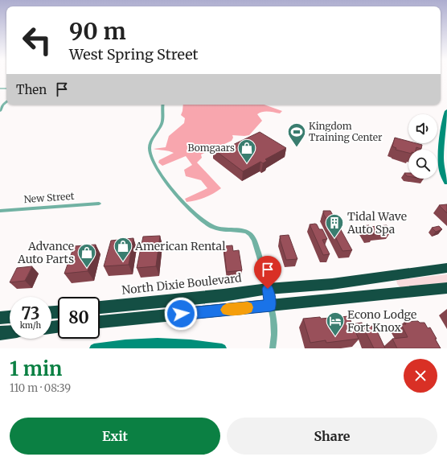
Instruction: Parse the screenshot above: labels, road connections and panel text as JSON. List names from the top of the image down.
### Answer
{
  "streets": {
    "highway": ["North Dixie Boulevard"],
    "street": ["New Street"]
  },
  "places": {
    "sports": ["Kingdom Training Center"],
    "shop": ["Bomgaars", "American Rental", "Advance Auto Parts"],
    "building": ["Tidal Wave Auto Spa"],
    "hotel": ["Econo Lodge Fort Knox"]
  },
  "page": {
    "turn": ["90 m", "West Spring Street"],
    "then": "Then",
    "speed": "73 km/h",
    "limit": "80",
    "heading": ["1 min", "110 m · 08:39"],
    "buttons": ["Exit", "Share"]
  }
}
